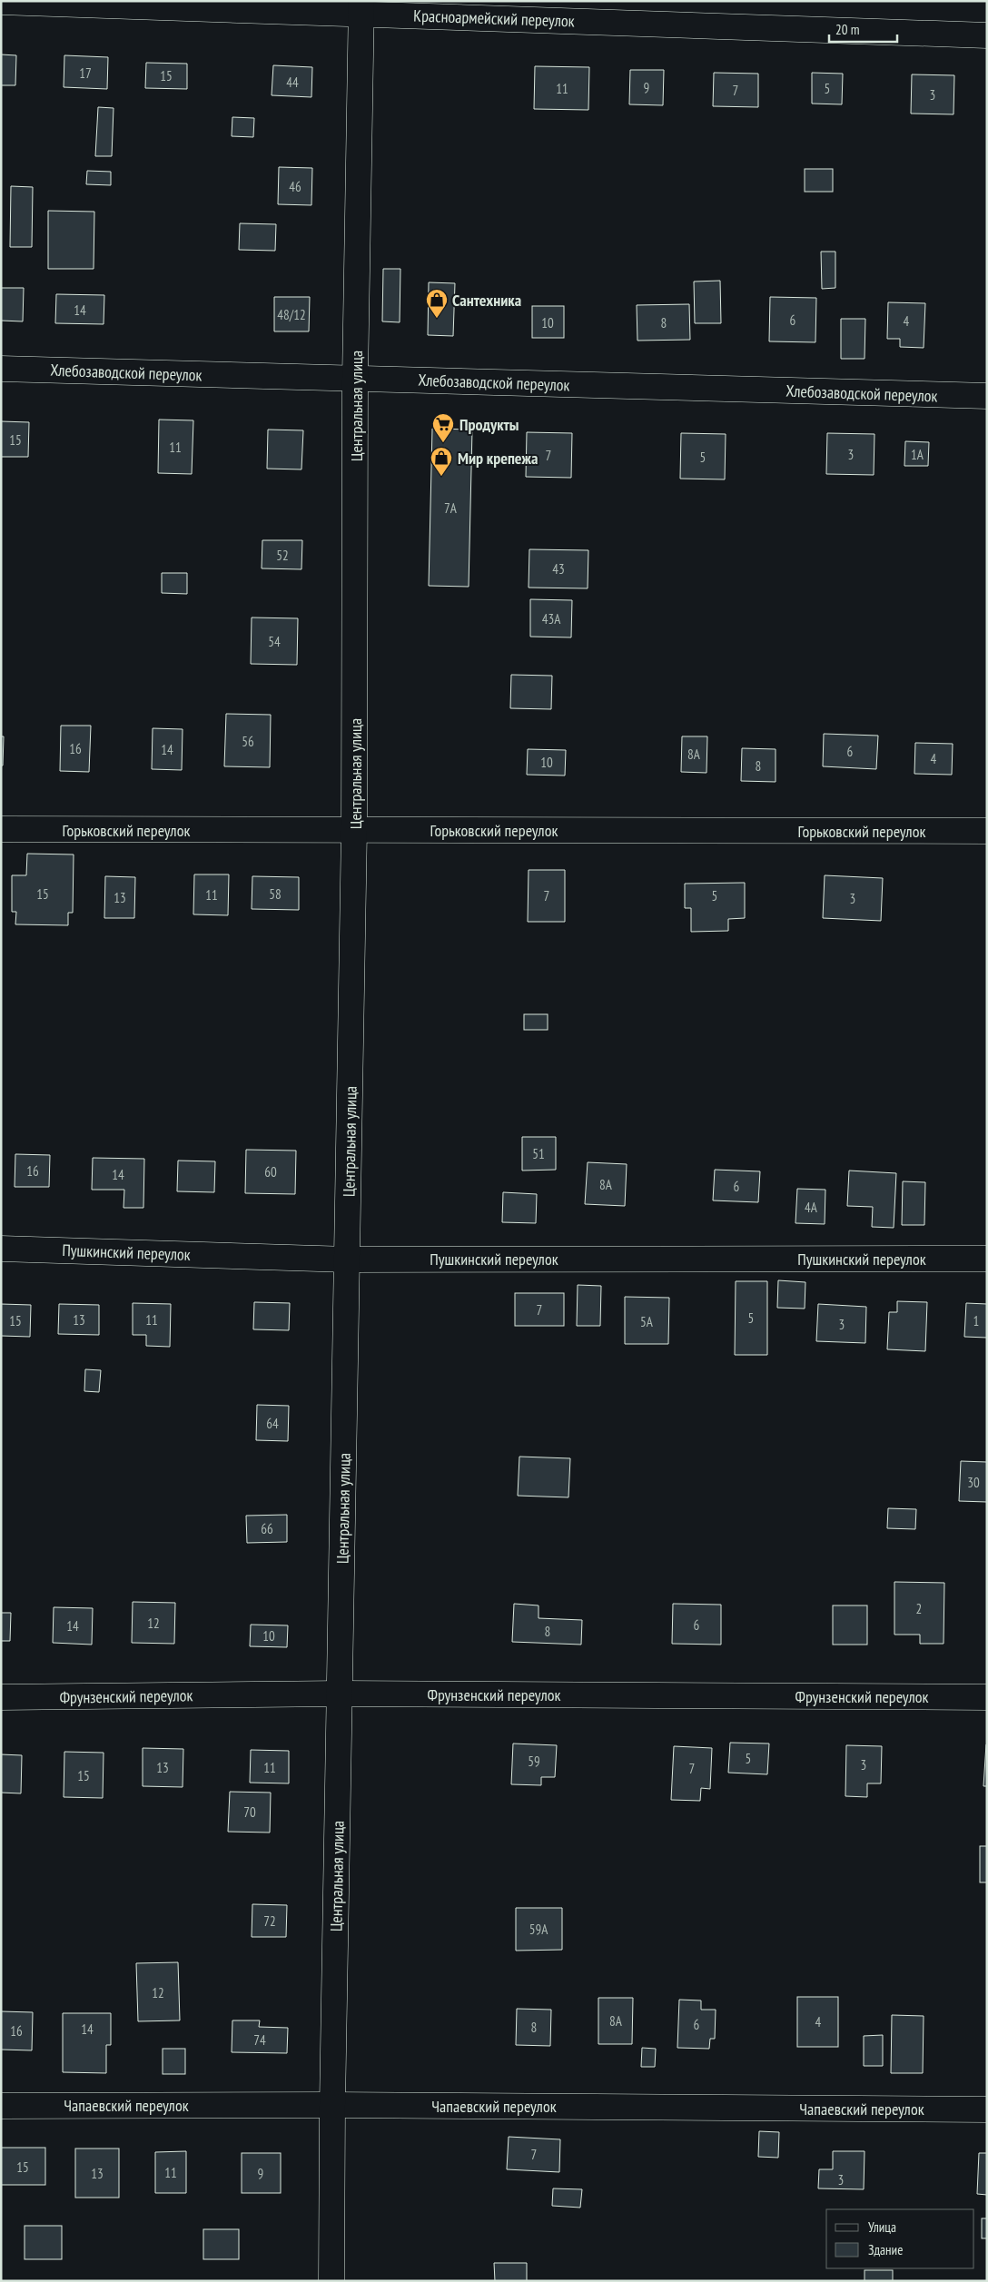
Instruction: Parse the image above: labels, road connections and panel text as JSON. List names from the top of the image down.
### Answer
{
  "streets": {
    "street": [
      "Красноармейский переулок",
      "Хлебозаводской переулок",
      "Центральная улица",
      "Горьковский переулок",
      "Пушкинский переулок",
      "Фрунзенский переулок",
      "Чапаевский переулок"
    ]
  },
  "crossings": [
    ["Красноармейский переулок", "Центральная улица"],
    ["Хлебозаводской переулок", "Центральная улица"],
    ["Центральная улица", "Горьковский переулок"],
    ["Центральная улица", "Пушкинский переулок"],
    ["Центральная улица", "Фрунзенский переулок"],
    ["Центральная улица", "Чапаевский переулок"]
  ],
  "places": {
    "shop": ["Сантехника", "Мир крепежа"],
    "supermarket": ["Продукты"]
  },
  "house_numbers": [
    "17",
    "15",
    "44",
    "9",
    "11",
    "5",
    "7",
    "3",
    "46",
    "14",
    "48/12",
    "6",
    "4",
    "10",
    "8",
    "15",
    "11",
    "3",
    "1А",
    "7",
    "5",
    "7А",
    "52",
    "43",
    "43А",
    "54",
    "56",
    "16",
    "14",
    "6",
    "8А",
    "4",
    "10",
    "8",
    "15",
    "58",
    "11",
    "7",
    "5",
    "13",
    "3",
    "51",
    "16",
    "60",
    "14",
    "8А",
    "6",
    "4А",
    "7",
    "5",
    "13",
    "11",
    "15",
    "1",
    "5А",
    "3",
    "64",
    "30",
    "66",
    "2",
    "12",
    "6",
    "14",
    "8",
    "10",
    "5",
    "59",
    "3",
    "13",
    "11",
    "7",
    "15",
    "70",
    "72",
    "59А",
    "12",
    "8А",
    "4",
    "6",
    "8",
    "14",
    "16",
    "74",
    "7",
    "15",
    "11",
    "13",
    "9",
    "3"
  ],
  "legend": ["Улица", "Здание"],
  "scale_bar": "20 m"
}
